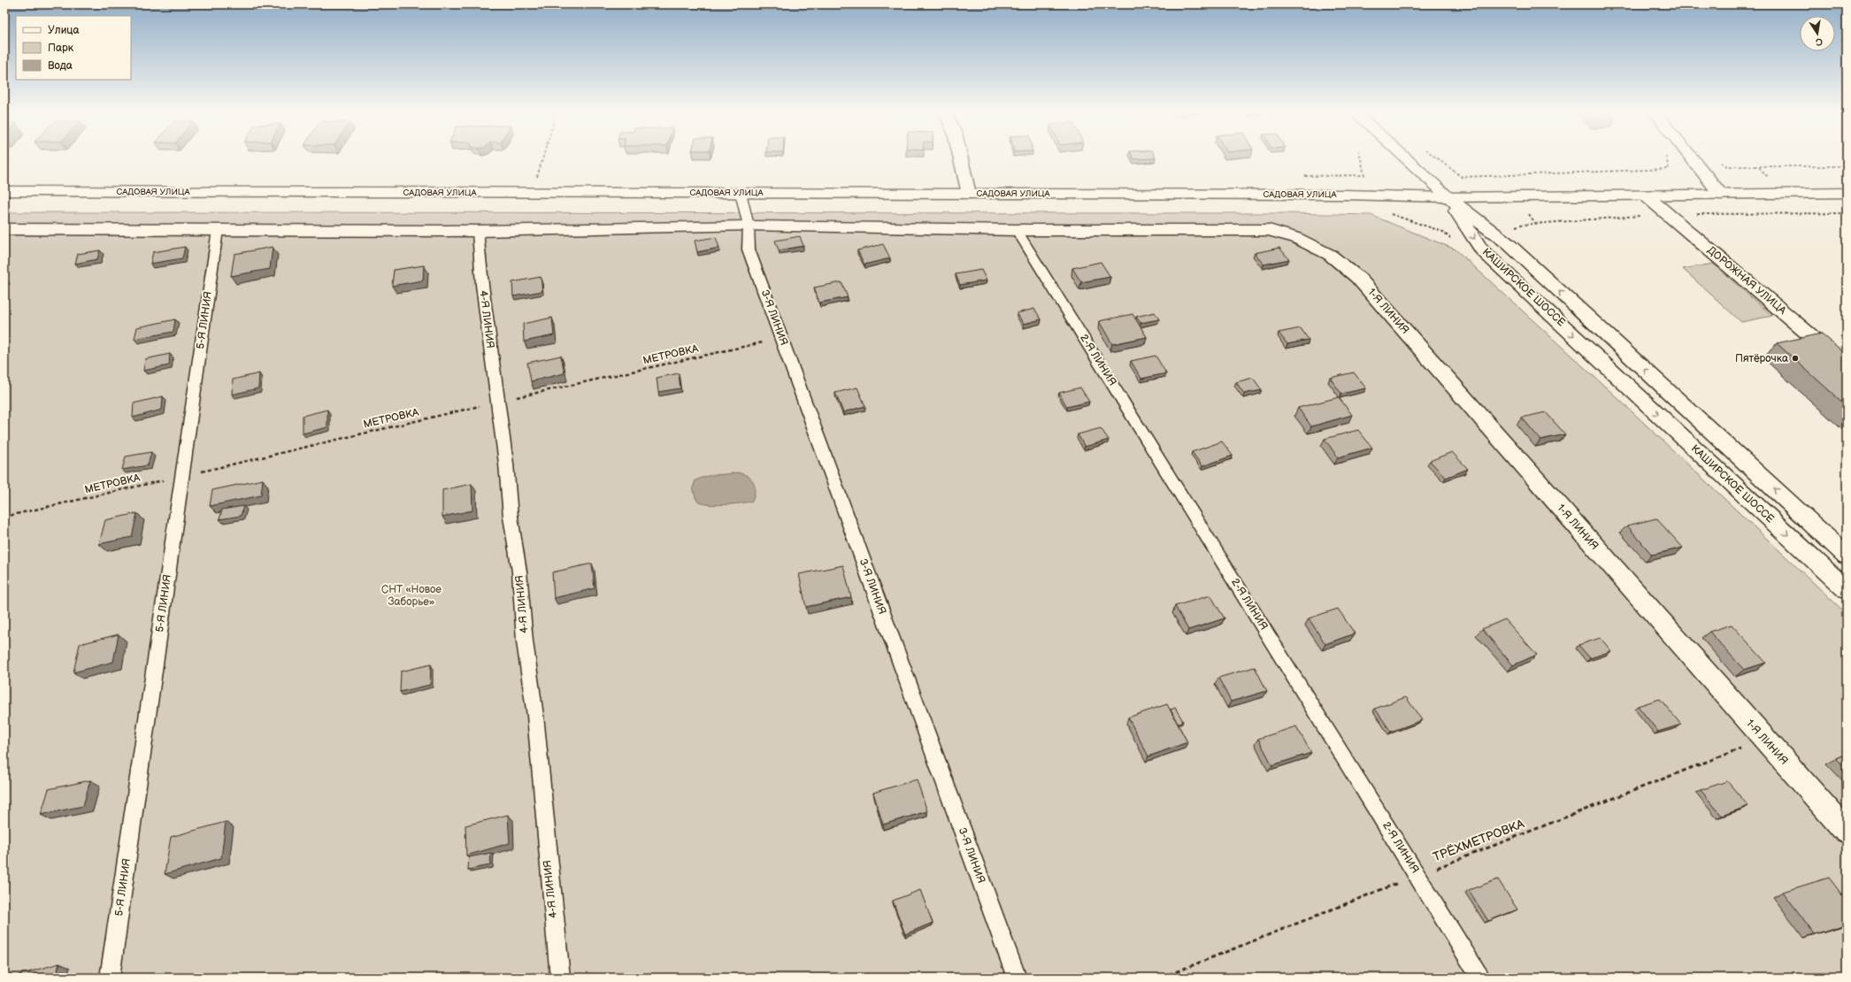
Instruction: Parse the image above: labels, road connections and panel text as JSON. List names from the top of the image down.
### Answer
{
  "streets": {
    "street": [
      "САДОВАЯ УЛИЦА",
      "ДОРОЖНАЯ УЛИЦА",
      "КАШИРСКОЕ ШОССЕ",
      "1-Я ЛИНИЯ"
    ],
    "lane": [
      "3-Я ЛИНИЯ",
      "4-Я ЛИНИЯ",
      "5-Я ЛИНИЯ",
      "2-Я ЛИНИЯ"
    ],
    "path": ["МЕТРОВКА", "ТРЁХМЕТРОВКА"]
  },
  "crossings": [
    ["САДОВАЯ УЛИЦА", "ДОРОЖНАЯ УЛИЦА"],
    ["САДОВАЯ УЛИЦА", "КАШИРСКОЕ ШОССЕ"],
    ["САДОВАЯ УЛИЦА", "3-Я ЛИНИЯ"],
    ["1-Я ЛИНИЯ", "3-Я ЛИНИЯ"],
    ["1-Я ЛИНИЯ", "4-Я ЛИНИЯ"],
    ["1-Я ЛИНИЯ", "5-Я ЛИНИЯ"],
    ["1-Я ЛИНИЯ", "2-Я ЛИНИЯ"],
    ["1-Я ЛИНИЯ", "ТРЁХМЕТРОВКА"],
    ["3-Я ЛИНИЯ", "МЕТРОВКА"],
    ["4-Я ЛИНИЯ", "МЕТРОВКА"],
    ["5-Я ЛИНИЯ", "МЕТРОВКА"],
    ["2-Я ЛИНИЯ", "ТРЁХМЕТРОВКА"]
  ],
  "parks": ["СНТ «Новое Заборье»"],
  "places": ["Пятёрочка"],
  "legend": ["Улица", "Парк", "Вода"],
  "north": "bottom"
}
